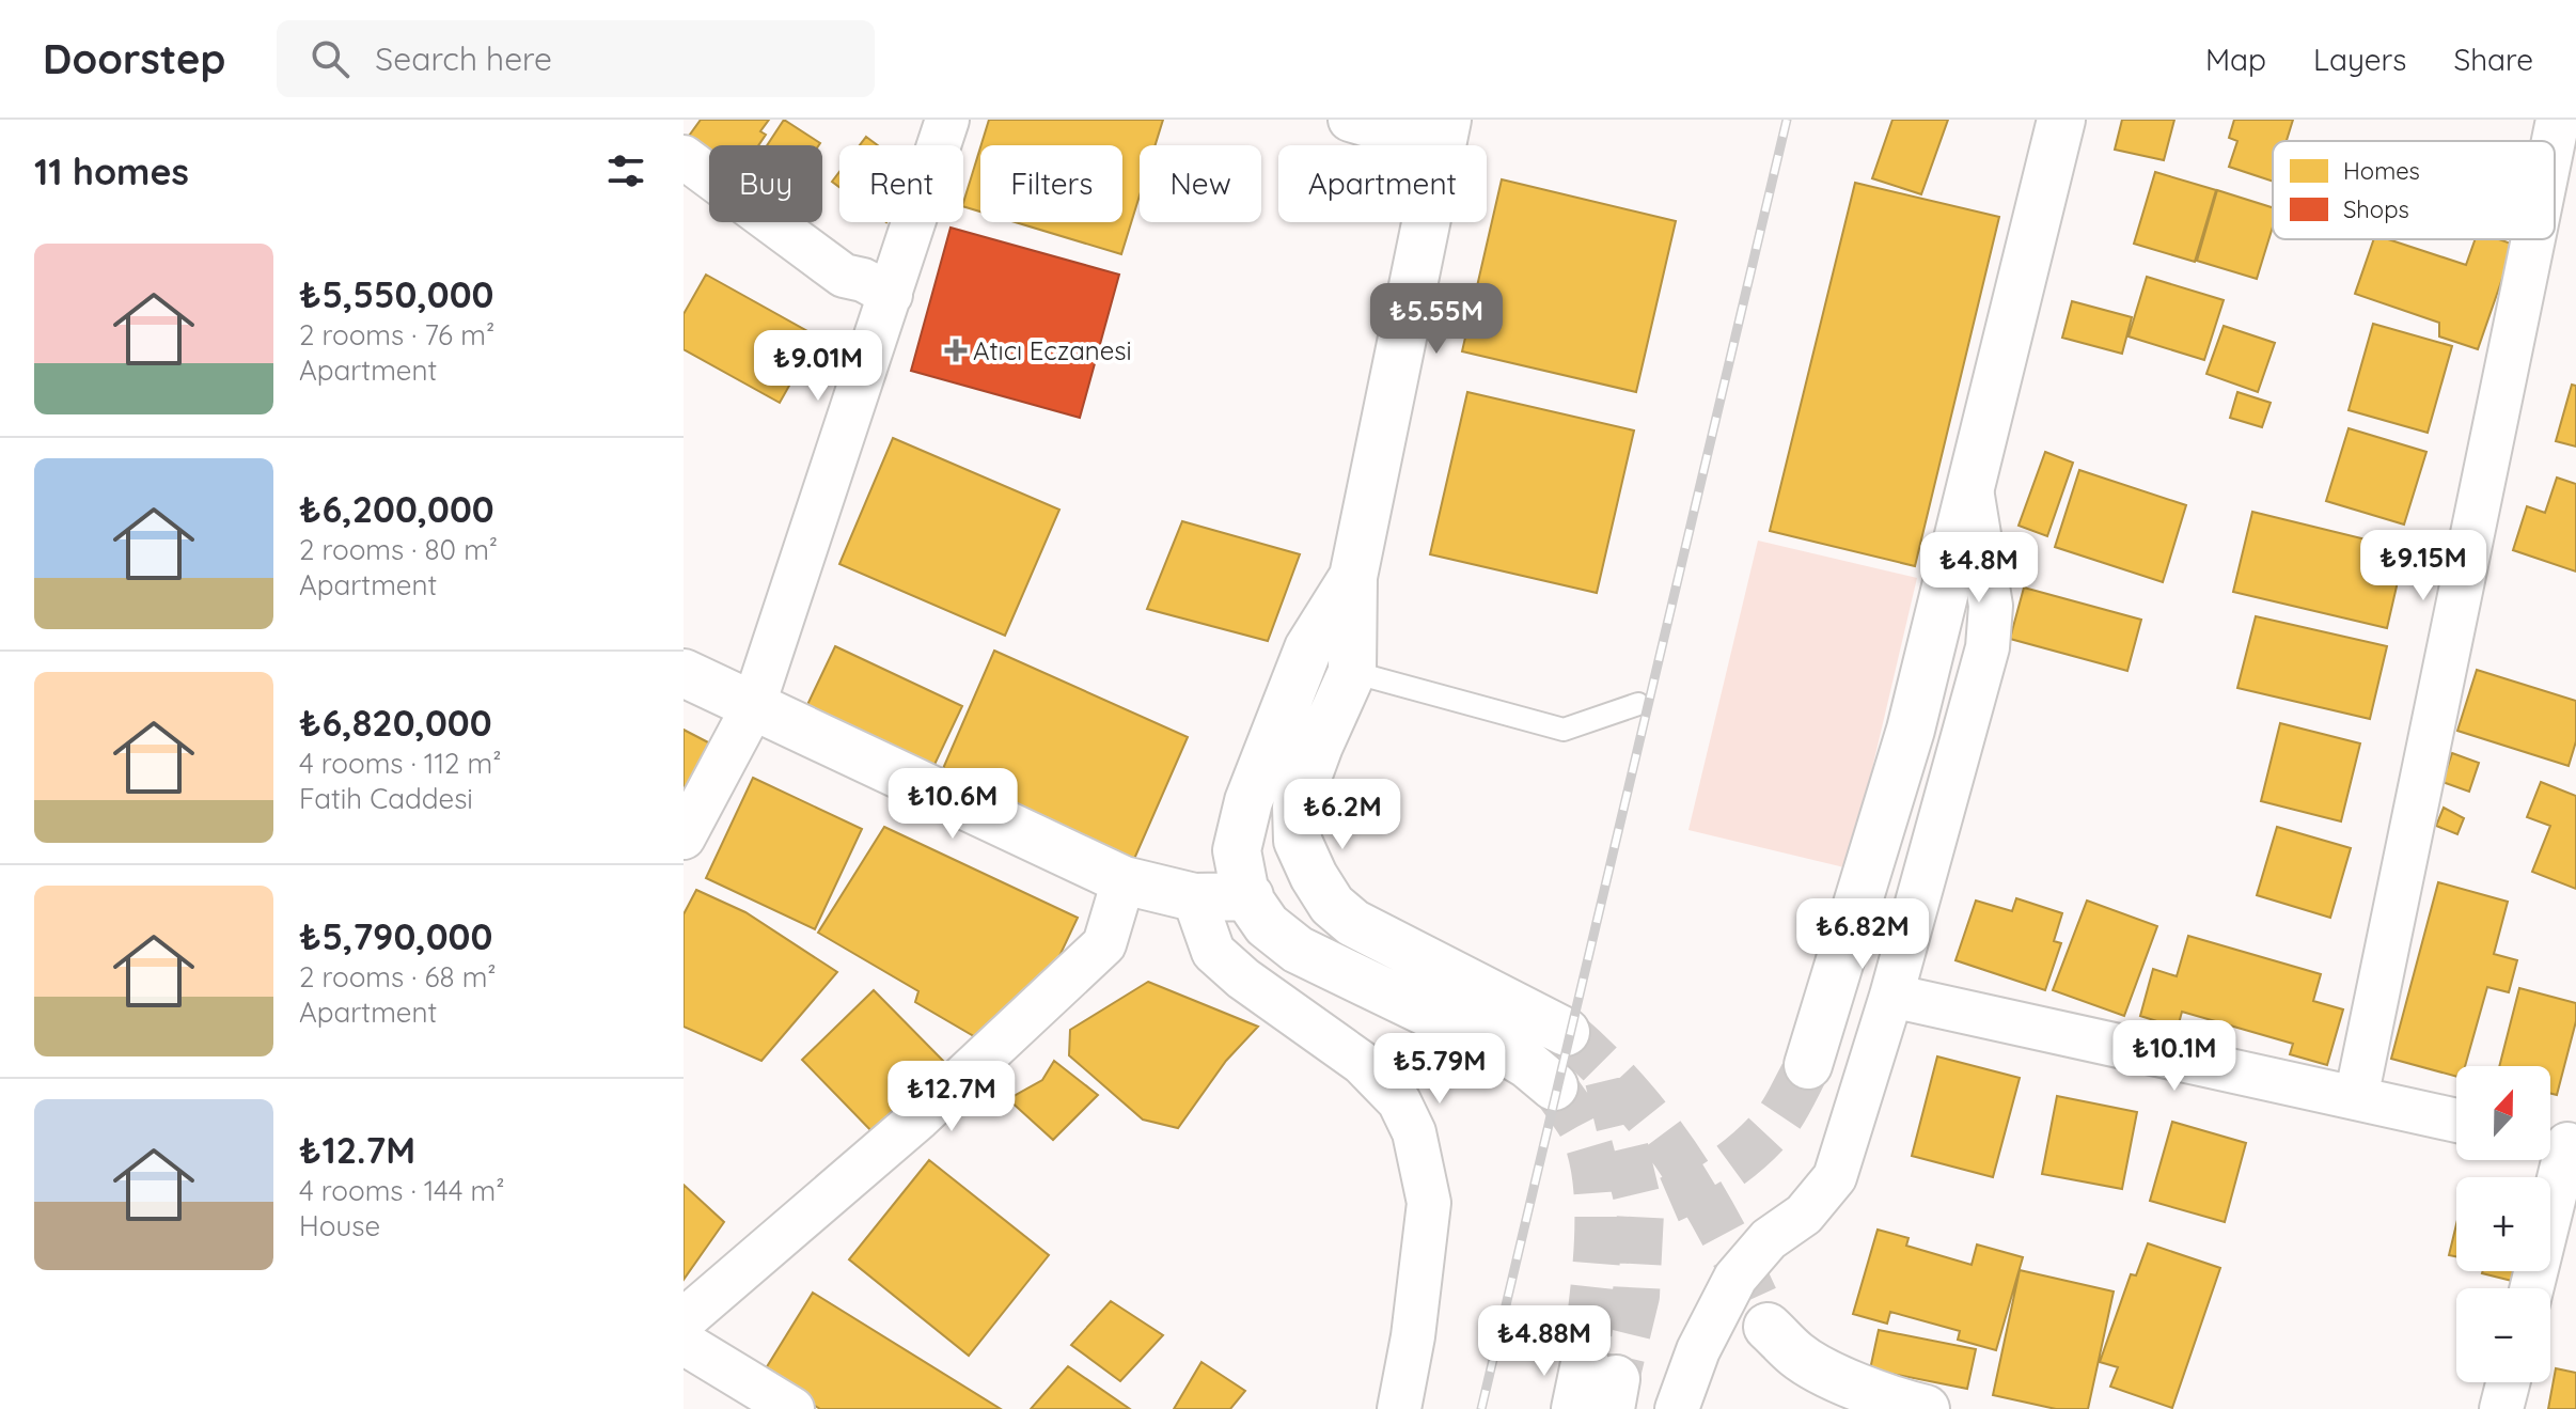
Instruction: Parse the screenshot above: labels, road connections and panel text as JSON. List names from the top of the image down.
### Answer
{
  "places": {
    "health": ["Atıcı Eczanesi"]
  },
  "legend": ["Homes", "Shops"],
  "north": "top",
  "page": {
    "header": "Doorstep",
    "search": "Search here",
    "nav": ["Map", "Layers", "Share"],
    "heading": "11 homes",
    "chip": [
      "Buy",
      "Rent",
      "Filters",
      "New",
      "Apartment"
    ],
    "list": [
      {
        "name": "₺5,550,000",
        "note": "2 rooms · 76 m² · Apartment"
      },
      {
        "name": "₺6,200,000",
        "note": "2 rooms · 80 m² · Apartment"
      },
      {
        "name": "₺6,820,000",
        "note": "4 rooms · 112 m² · Fatih Caddesi"
      },
      {
        "name": "₺5,790,000",
        "note": "2 rooms · 68 m² · Apartment"
      },
      {
        "name": "₺12.7M",
        "note": "4 rooms · 144 m² · House"
      }
    ],
    "price": [
      "₺5.55M",
      "₺9.01M",
      "₺9.15M",
      "₺4.8M",
      "₺10.6M",
      "₺6.2M",
      "₺6.82M",
      "₺10.1M",
      "₺5.79M",
      "₺12.7M",
      "₺4.88M"
    ],
    "map_buttons": ["+", "−"]
  }
}
